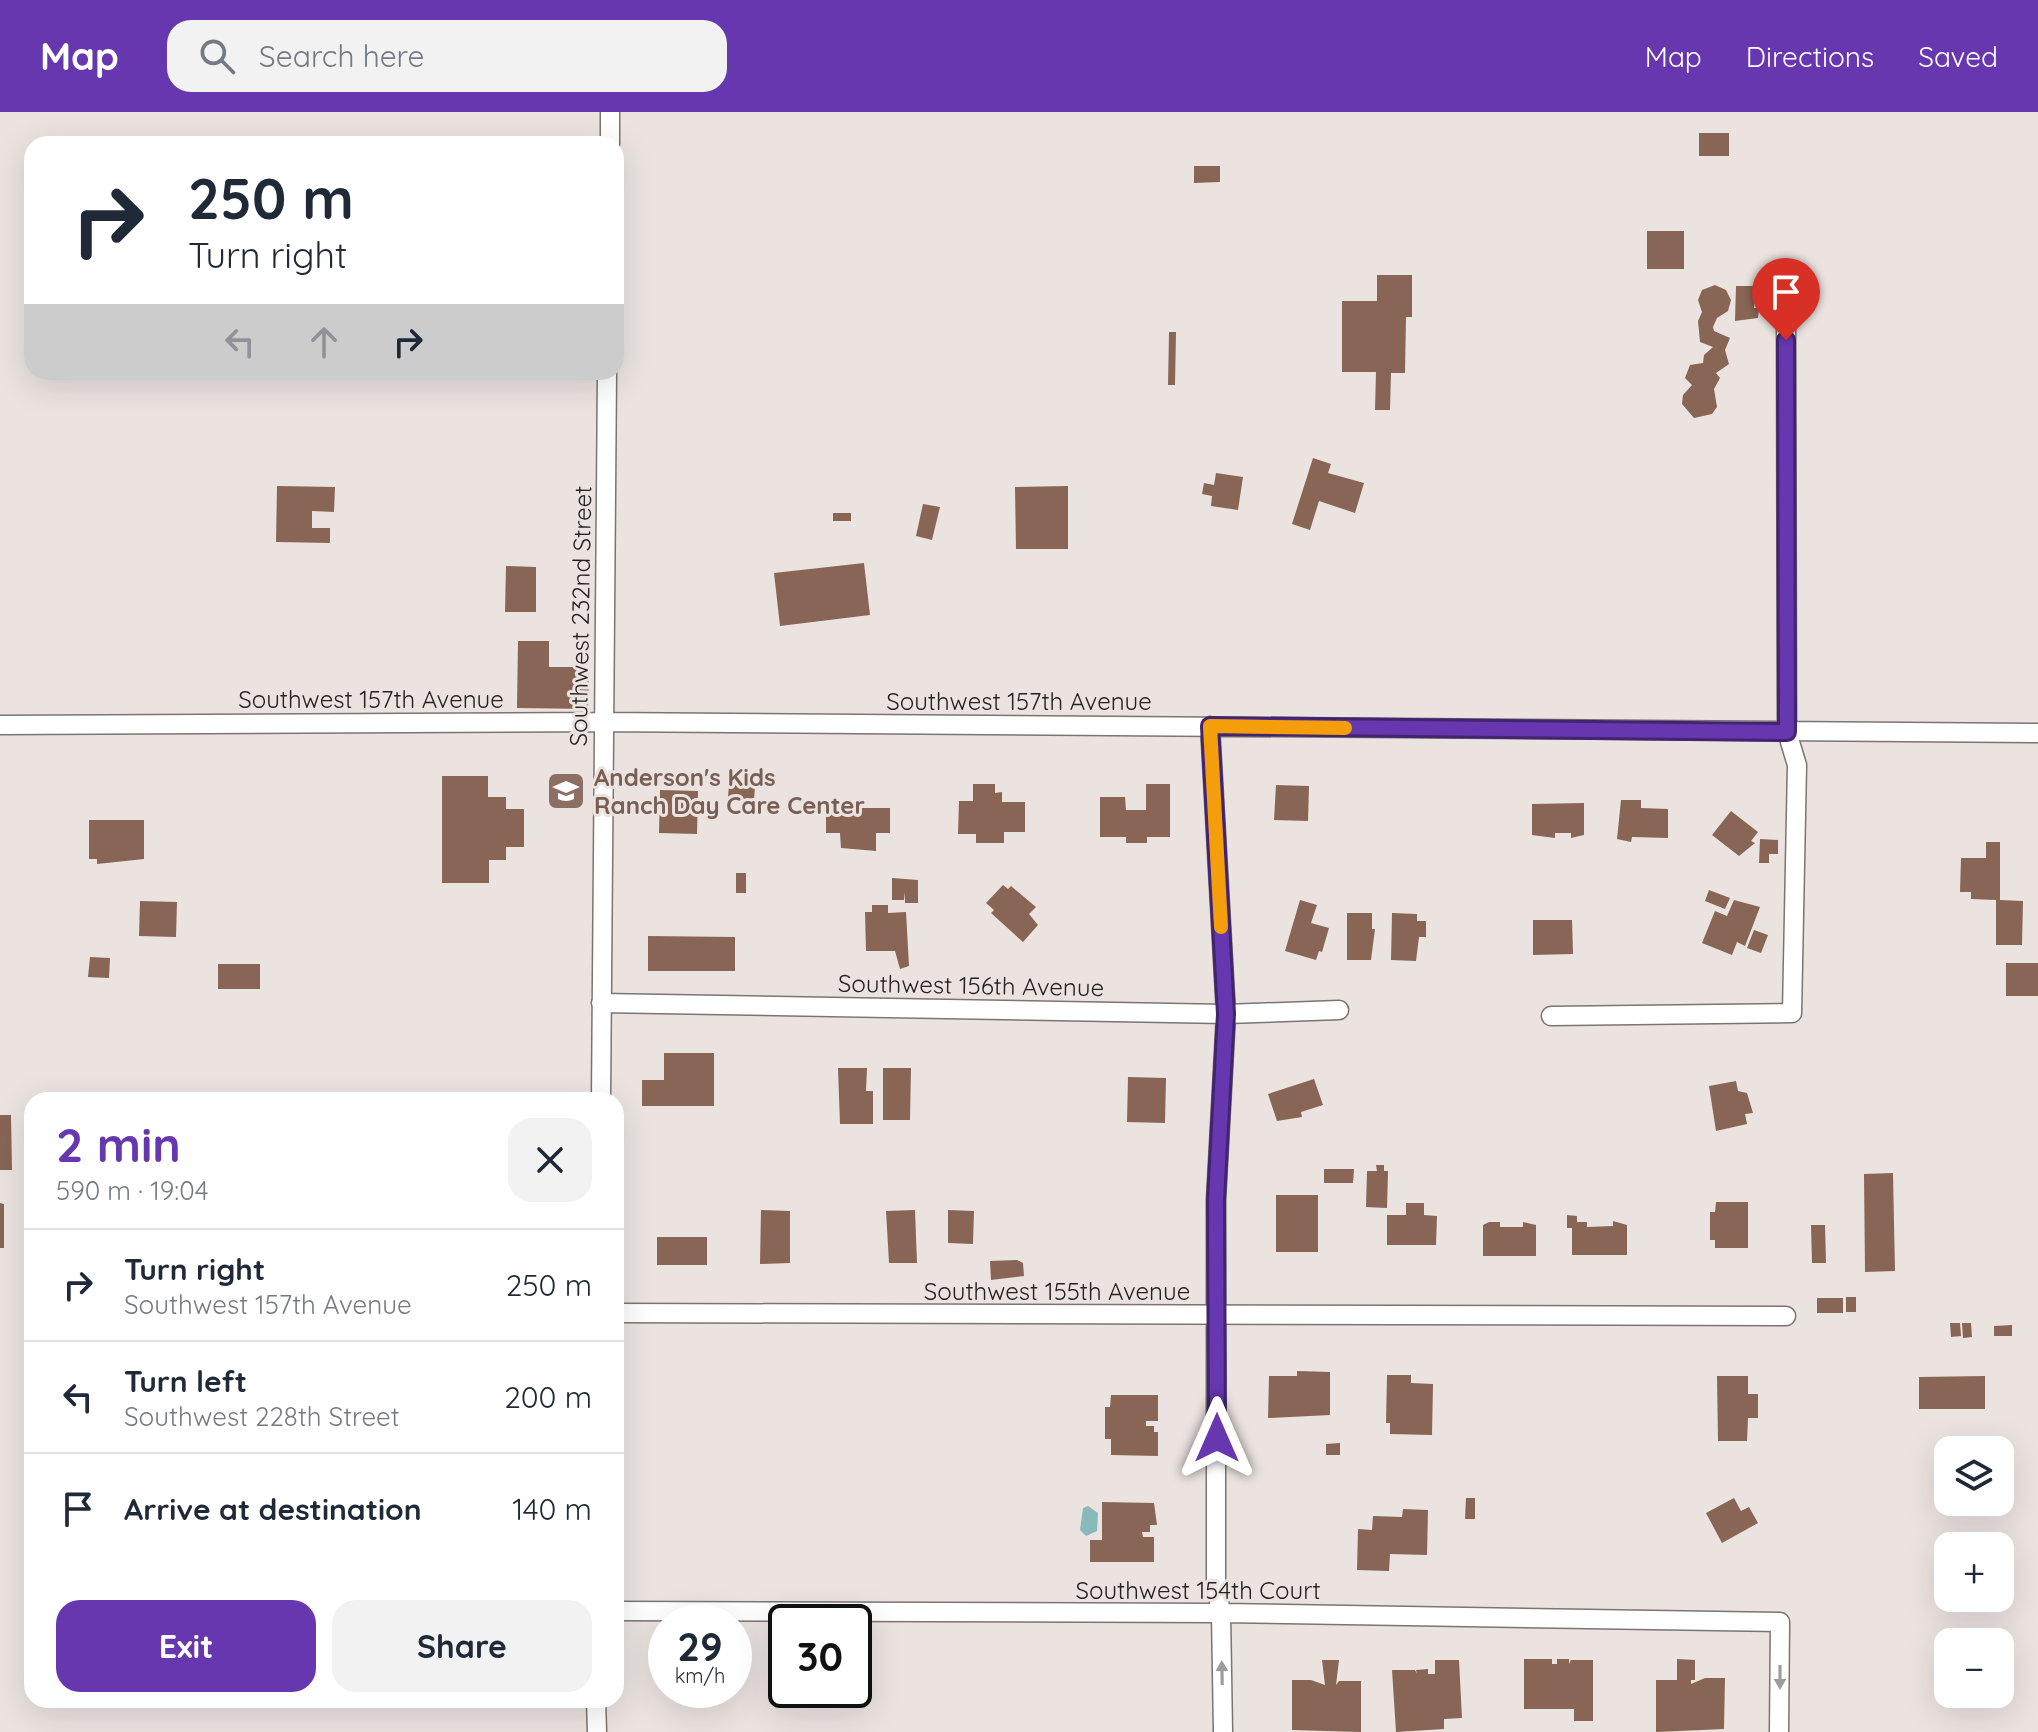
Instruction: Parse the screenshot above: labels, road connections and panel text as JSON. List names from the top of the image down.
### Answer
{
  "streets": {
    "street": [
      "Southwest 232nd Street",
      "Southwest 157th Avenue",
      "Southwest 156th Avenue",
      "Southwest 155th Avenue",
      "Southwest 154th Court"
    ]
  },
  "crossings": [
    ["Southwest 232nd Street", "Southwest 157th Avenue"],
    ["Southwest 232nd Street", "Southwest 156th Avenue"]
  ],
  "one_way": ["Southwest 154th Court"],
  "places": {
    "school or university": ["Anderson's Kids Ranch Day Care Center"]
  },
  "page": {
    "header": "Map",
    "search": "Search here",
    "nav": ["Map", "Directions", "Saved"],
    "turn": ["250 m", "Turn right"],
    "heading": ["2 min", "590 m · 19:04"],
    "list": [
      {
        "name": "Turn right",
        "note": "Southwest 157th Avenue",
        "value": "250 m"
      },
      {
        "name": "Turn left",
        "note": "Southwest 228th Street",
        "value": "200 m"
      },
      {
        "name": "Arrive at destination",
        "value": "140 m"
      }
    ],
    "map_buttons": ["+", "−"],
    "buttons": ["Exit", "Share"],
    "speed": "29 km/h",
    "limit": "30"
  }
}
